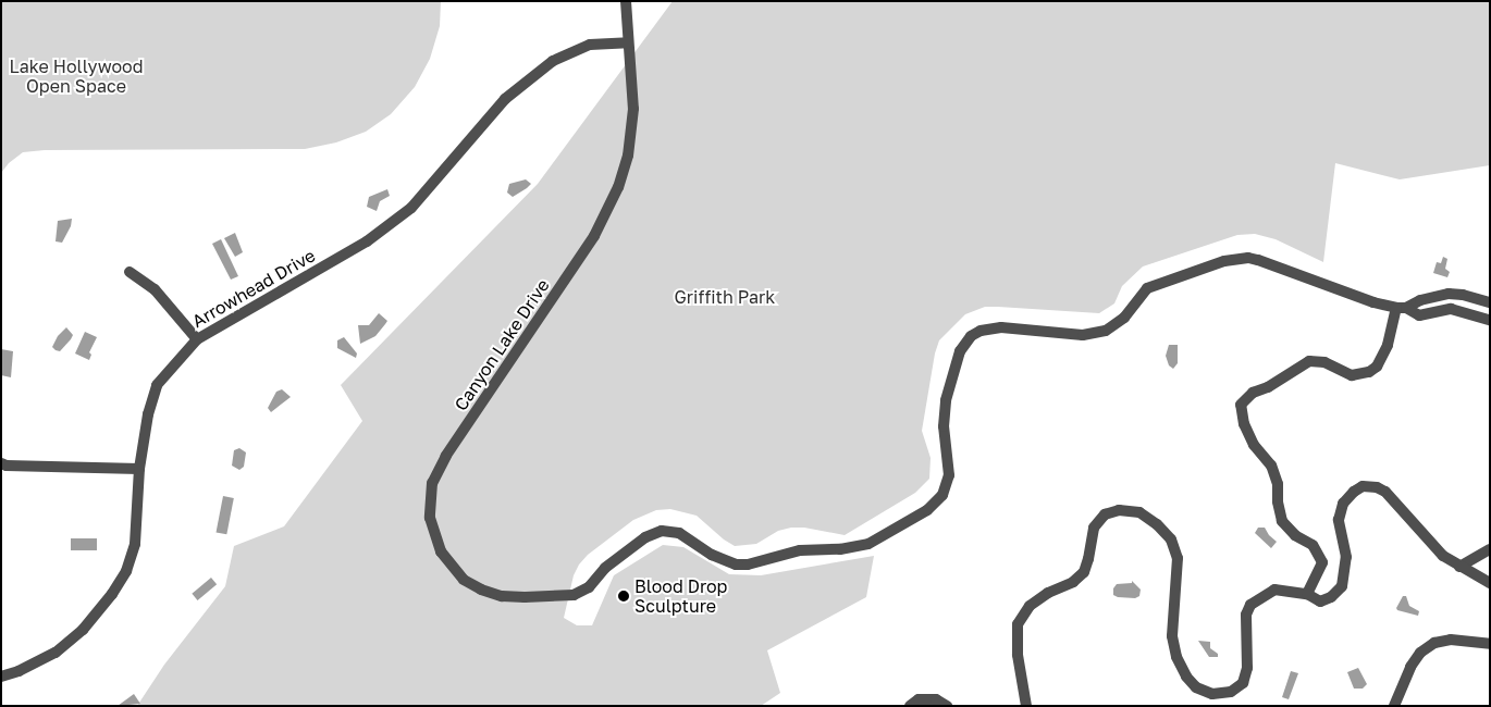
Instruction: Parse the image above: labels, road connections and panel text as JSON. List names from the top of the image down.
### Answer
{
  "streets": {
    "street": ["Arrowhead Drive", "Canyon Lake Drive"]
  },
  "crossings": [
    ["Arrowhead Drive", "Canyon Lake Drive"]
  ],
  "parks": ["Lake Hollywood Open Space", "Griffith Park"],
  "places": ["Blood Drop Sculpture"]
}
